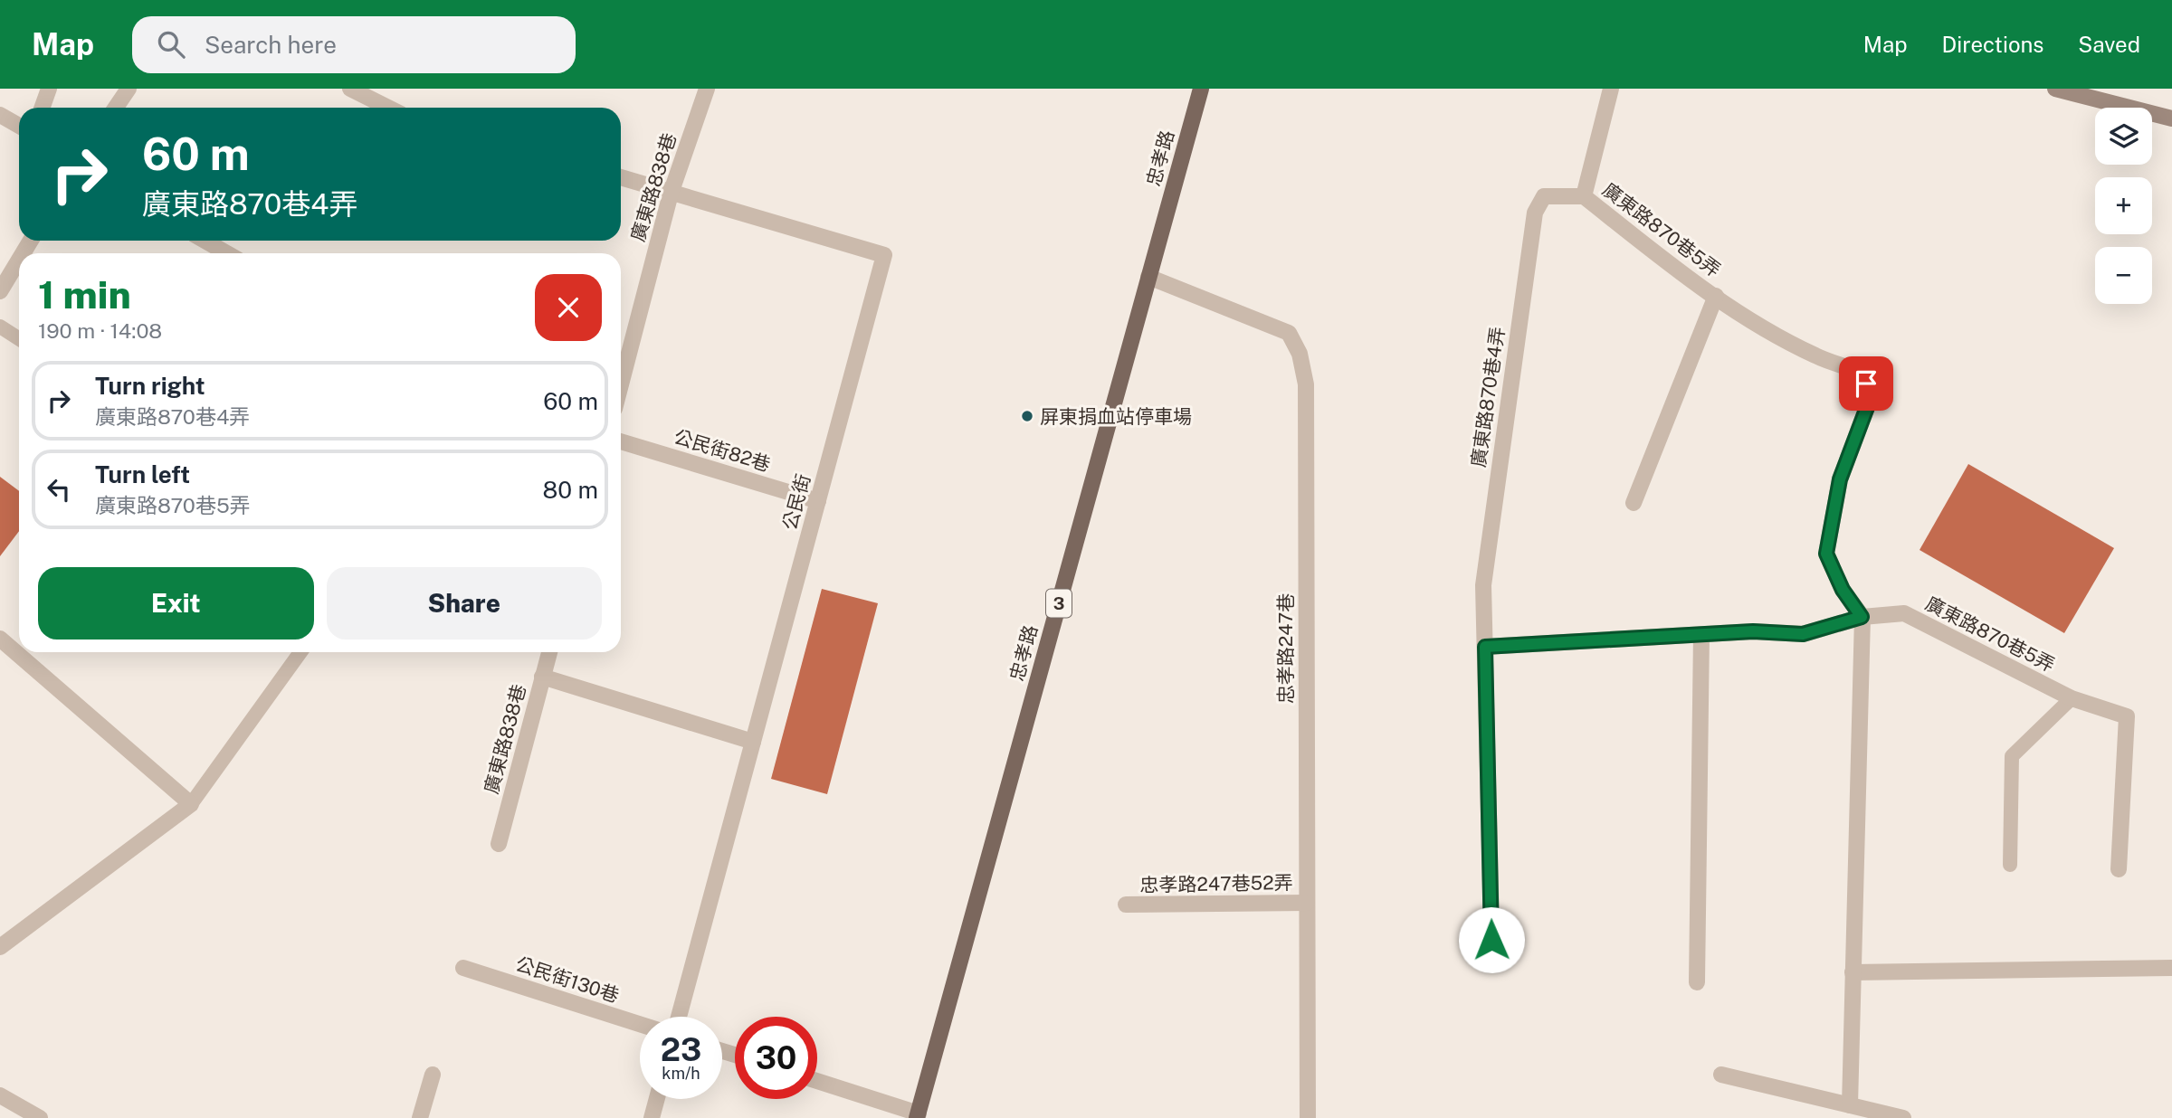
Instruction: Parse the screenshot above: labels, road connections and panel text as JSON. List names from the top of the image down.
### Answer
{
  "streets": {
    "main road": ["忠孝路", "3"],
    "street": [
      "廣東路838巷",
      "廣東路870巷5弄",
      "廣東路870巷4弄",
      "公民街82巷",
      "公民街",
      "忠孝路247巷",
      "忠孝路247巷52弄",
      "公民街130巷"
    ]
  },
  "crossings": [
    ["忠孝路", "忠孝路247巷"],
    ["廣東路838巷", "公民街"],
    ["廣東路870巷5弄", "廣東路870巷4弄"],
    ["公民街82巷", "公民街"],
    ["忠孝路247巷", "忠孝路247巷52弄"]
  ],
  "places": ["屏東捐血站停車場"],
  "page": {
    "header": "Map",
    "search": "Search here",
    "nav": ["Map", "Directions", "Saved"],
    "map_buttons": ["+", "−"],
    "turn": ["60 m", "廣東路870巷4弄"],
    "heading": ["1 min", "190 m · 14:08"],
    "list": [
      {
        "name": "Turn right",
        "note": "廣東路870巷4弄",
        "value": "60 m"
      },
      {
        "name": "Turn left",
        "note": "廣東路870巷5弄",
        "value": "80 m"
      }
    ],
    "buttons": ["Exit", "Share"],
    "speed": "23 km/h",
    "limit": "30"
  }
}
